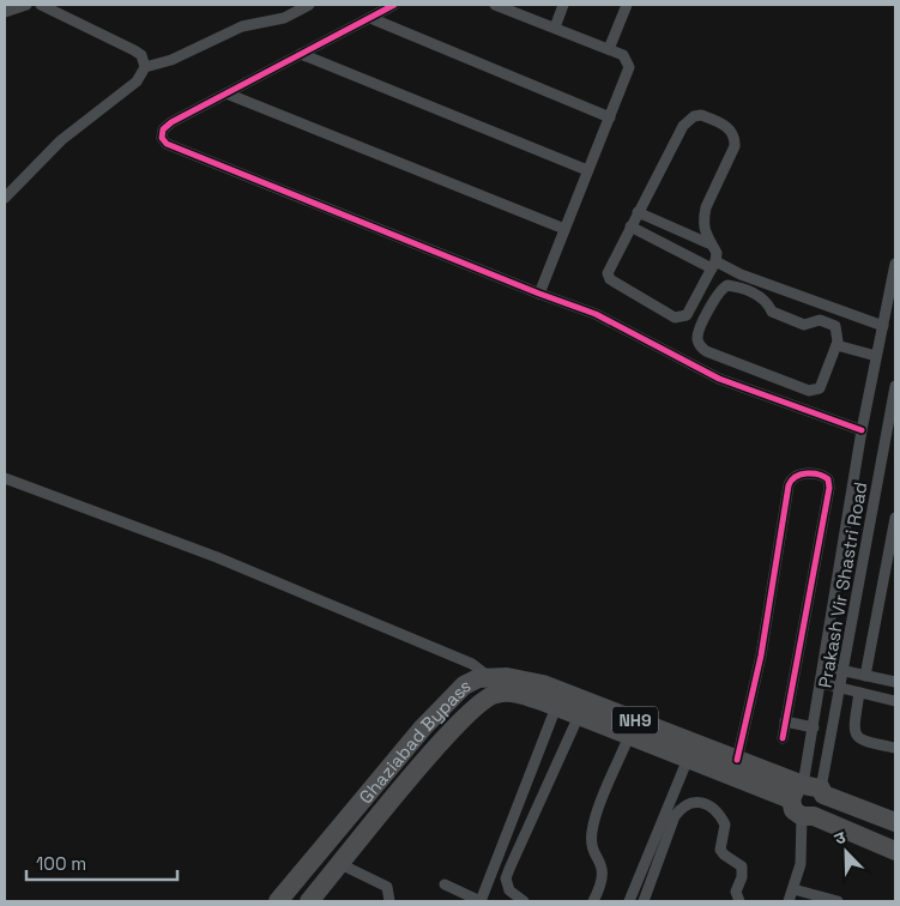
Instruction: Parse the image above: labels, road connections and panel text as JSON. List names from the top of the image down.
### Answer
{
  "streets": {
    "highway": ["NH9", "Ghaziabad Bypass"],
    "street": ["Prakash Vir Shastri Road"]
  },
  "crossings": [
    ["Prakash Vir Shastri Road", "Ghaziabad Bypass"]
  ],
  "scale_bar": "100 m",
  "north": "top left"
}
